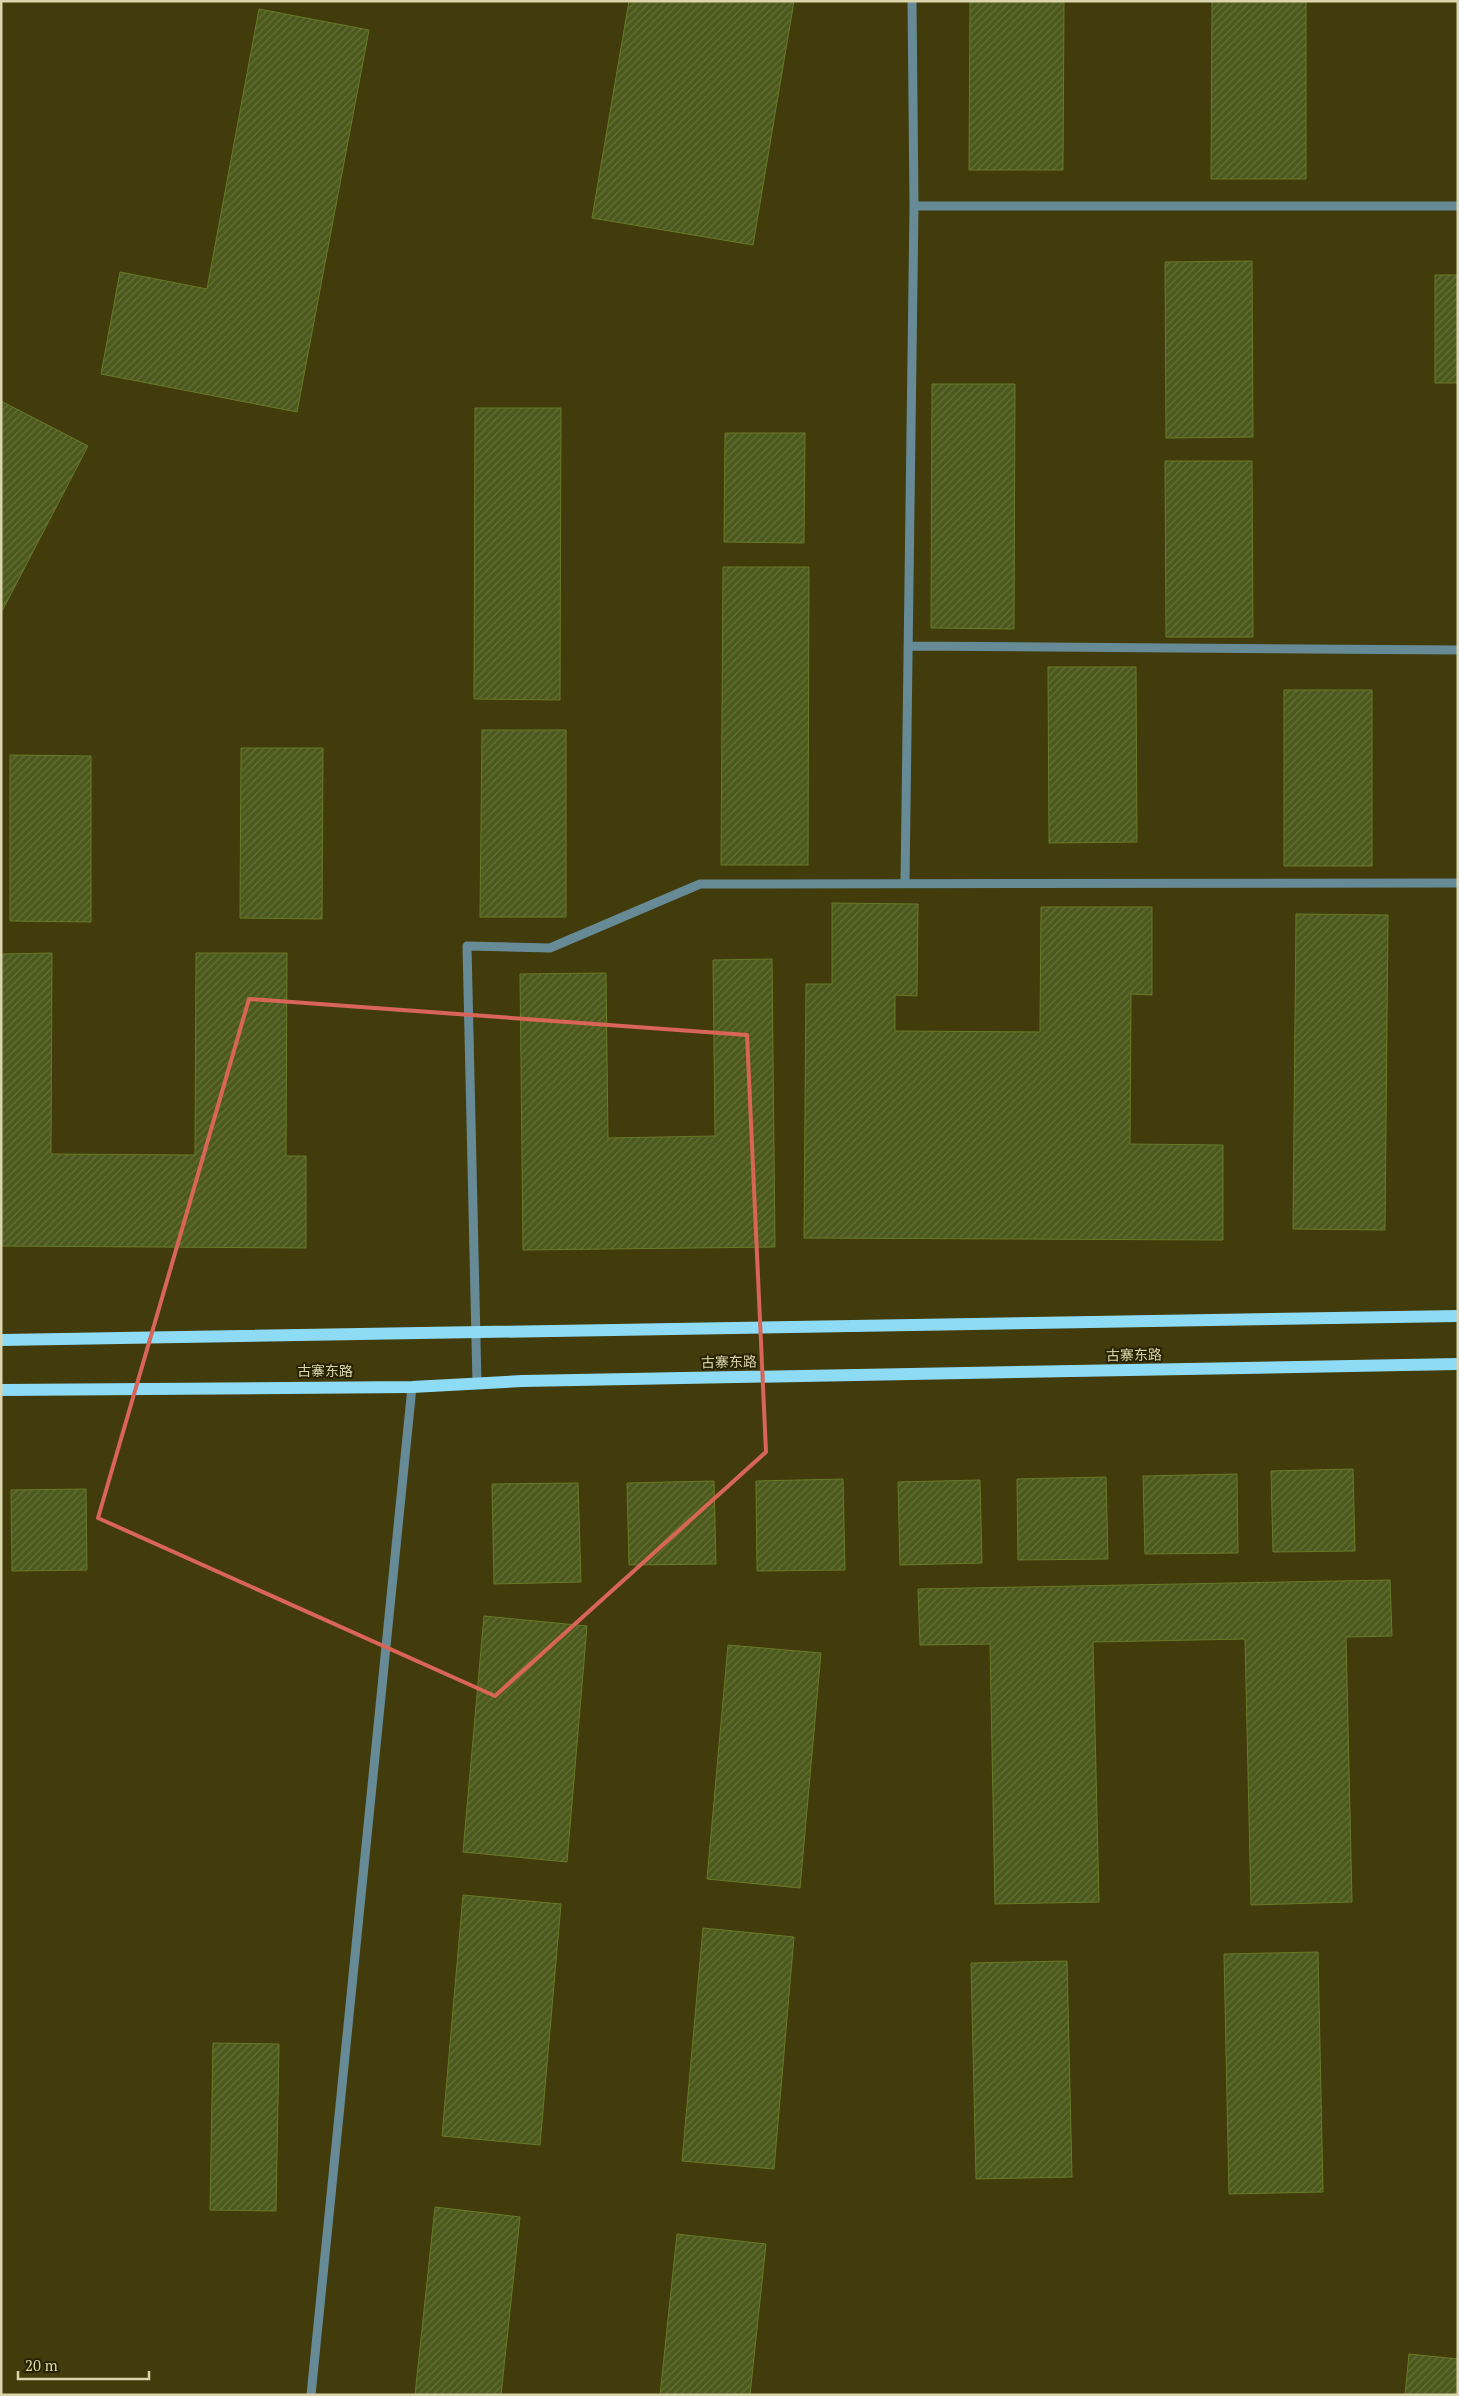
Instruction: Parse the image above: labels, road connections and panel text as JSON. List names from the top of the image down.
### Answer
{
  "streets": {
    "main road": ["古寨东路"]
  },
  "scale_bar": "20 m"
}
